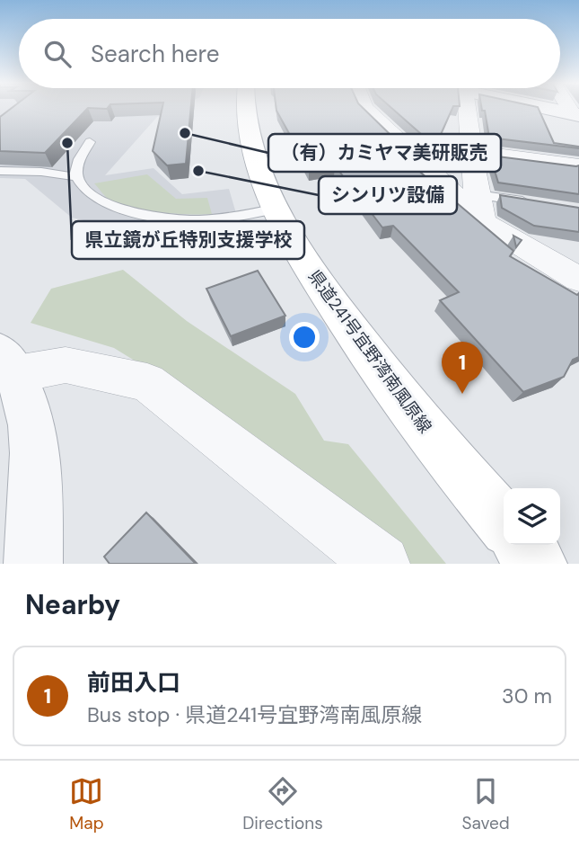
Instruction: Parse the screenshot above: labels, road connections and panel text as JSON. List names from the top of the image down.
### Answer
{
  "streets": {
    "main road": ["県道241号宜野湾南風原線"]
  },
  "places": ["（有）カミヤマ美研販売", "県立鏡が丘特別支援学校", "シンリツ設備"],
  "page": {
    "search": "Search here",
    "pins": "1",
    "heading": "Nearby",
    "list": [
      {
        "mark": "1",
        "name": "前田入口",
        "note": "Bus stop · 県道241号宜野湾南風原線",
        "value": "30 m"
      }
    ],
    "nav": ["Map", "Directions", "Saved"]
  }
}
